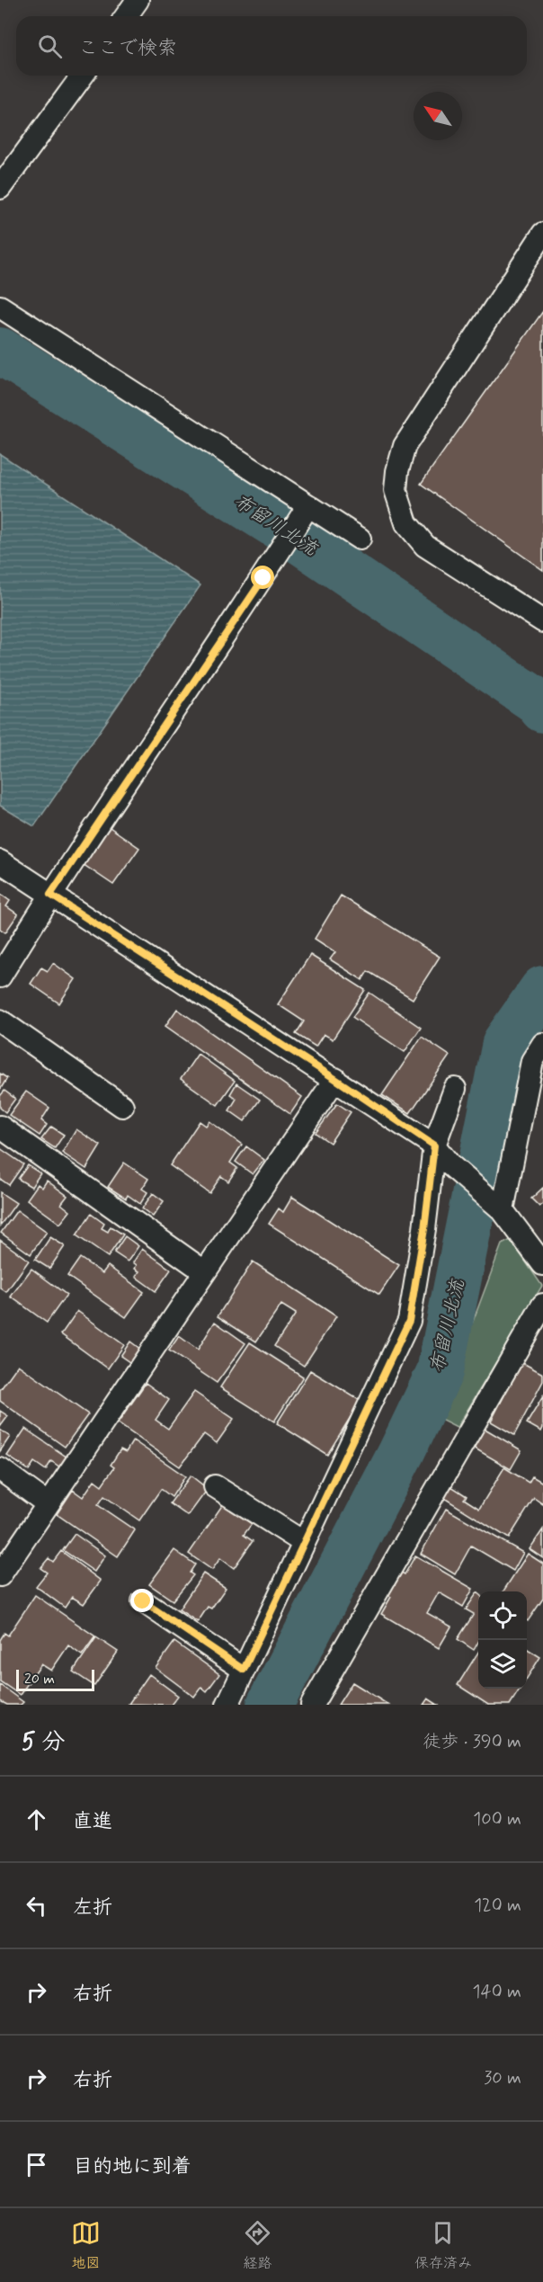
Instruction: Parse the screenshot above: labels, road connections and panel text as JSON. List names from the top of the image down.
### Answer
{
  "water": ["布留川北流"],
  "scale_bar": "20 m",
  "north": "top left",
  "page": {
    "search": "ここで検索",
    "scale": "20 m",
    "heading": ["5 分", "徒歩 · 390 m"],
    "list": [
      ["直進", "100 m"],
      ["左折", "120 m"],
      ["右折", "140 m"],
      ["右折", "30 m"],
      "目的地に到着"
    ],
    "nav": ["地図", "経路", "保存済み"]
  }
}
